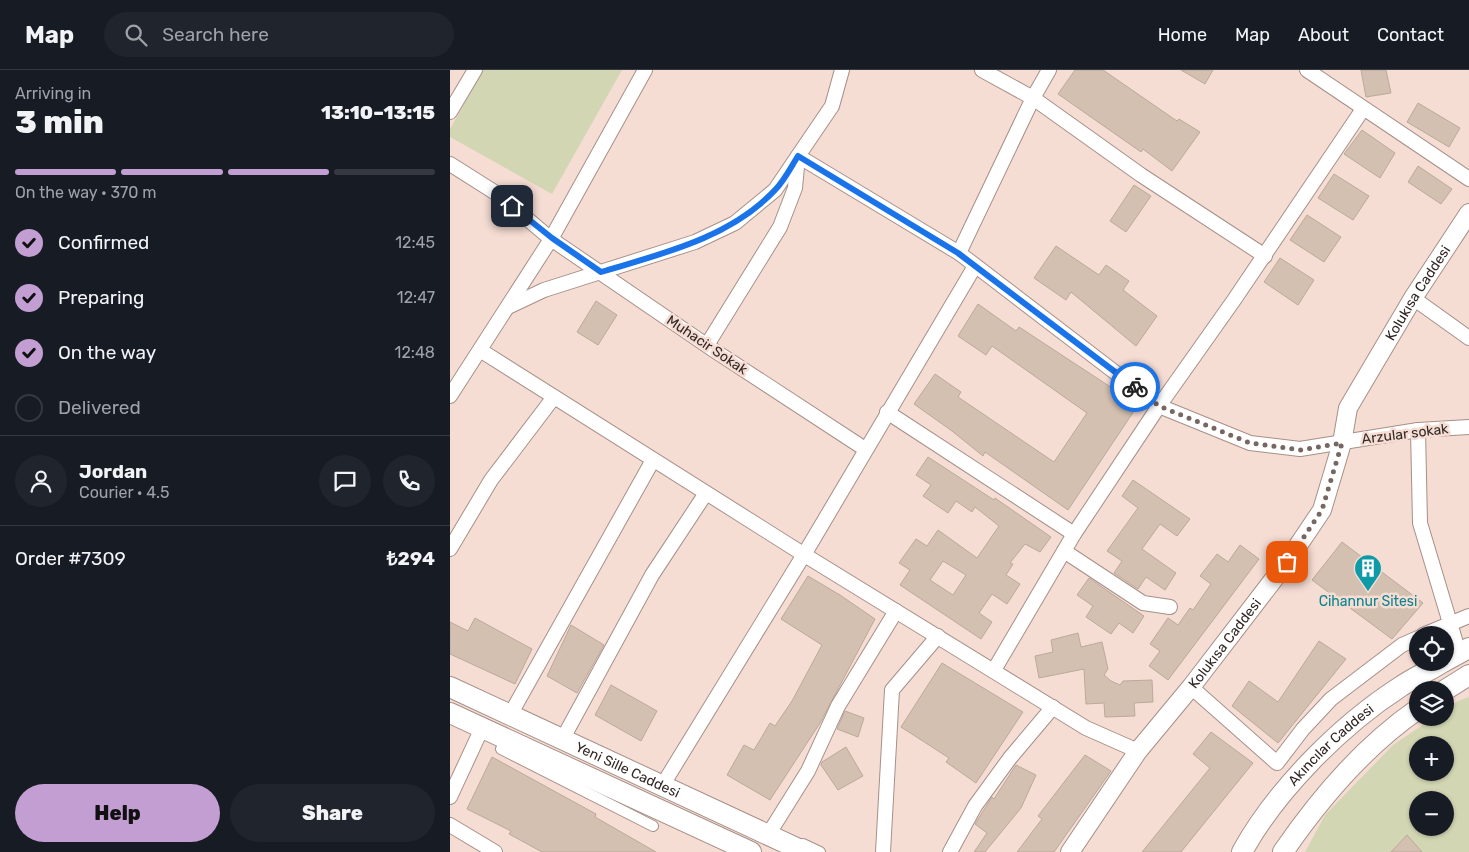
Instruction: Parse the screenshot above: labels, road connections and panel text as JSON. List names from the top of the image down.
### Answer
{
  "streets": {
    "main road": ["Akıncılar Caddesi", "Yeni Sille Caddesi"],
    "street": ["Kolukısa Caddesi", "Muhacir Sokak", "Arzular sokak"]
  },
  "crossings": [
    ["Kolukısa Caddesi", "Arzular sokak"]
  ],
  "places": {
    "building": ["Cihannur Sitesi"]
  },
  "page": {
    "header": "Map",
    "search": "Search here",
    "nav": [
      "Home",
      "Map",
      "About",
      "Contact"
    ],
    "heading": ["3 min", "Arriving in", "13:10–13:15"],
    "panel": [
      "Jordan",
      "Courier · 4.5",
      "Order #7309",
      "₺294"
    ],
    "bar": "On the way · 370 m",
    "list": [
      ["Confirmed", "12:45"],
      ["Preparing", "12:47"],
      ["On the way", "12:48"],
      "Delivered"
    ],
    "map_buttons": ["+", "−"],
    "buttons": ["Help", "Share"]
  }
}
